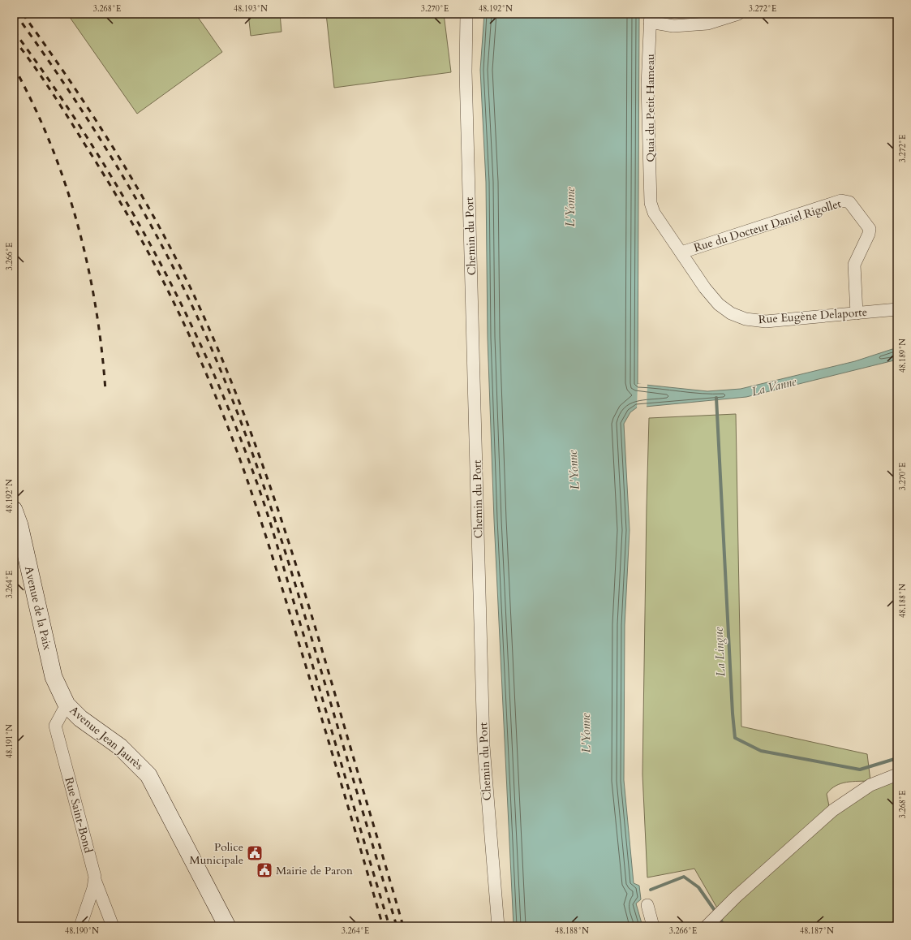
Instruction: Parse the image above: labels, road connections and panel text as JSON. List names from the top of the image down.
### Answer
{
  "streets": {
    "main road": ["Avenue de la Paix", "Avenue Jean Jaurès"],
    "street": [
      "Quai du Petit Hameau",
      "Rue du Docteur Daniel Rigollet",
      "Chemin du Port",
      "Rue Eugène Delaporte",
      "Rue Saint-Bond"
    ]
  },
  "crossings": [
    ["Quai du Petit Hameau", "Rue Eugène Delaporte"],
    ["Rue du Docteur Daniel Rigollet", "Rue Eugène Delaporte"],
    ["Avenue de la Paix", "Avenue Jean Jaurès"],
    ["Avenue de la Paix", "Rue Saint-Bond"],
    ["Avenue Jean Jaurès", "Rue Saint-Bond"]
  ],
  "water": ["L'Yonne", "La Vanne", "La Lingue"],
  "places": {
    "public building": ["Police Municipale", "Mairie de Paron"]
  },
  "coordinates": [
    "3.268°E",
    "48.193°N",
    "3.270°E",
    "48.192°N",
    "3.272°E",
    "3.266°E",
    "48.189°N",
    "3.264°E",
    "48.188°N",
    "48.191°N",
    "48.190°N",
    "48.187°N"
  ]
}
